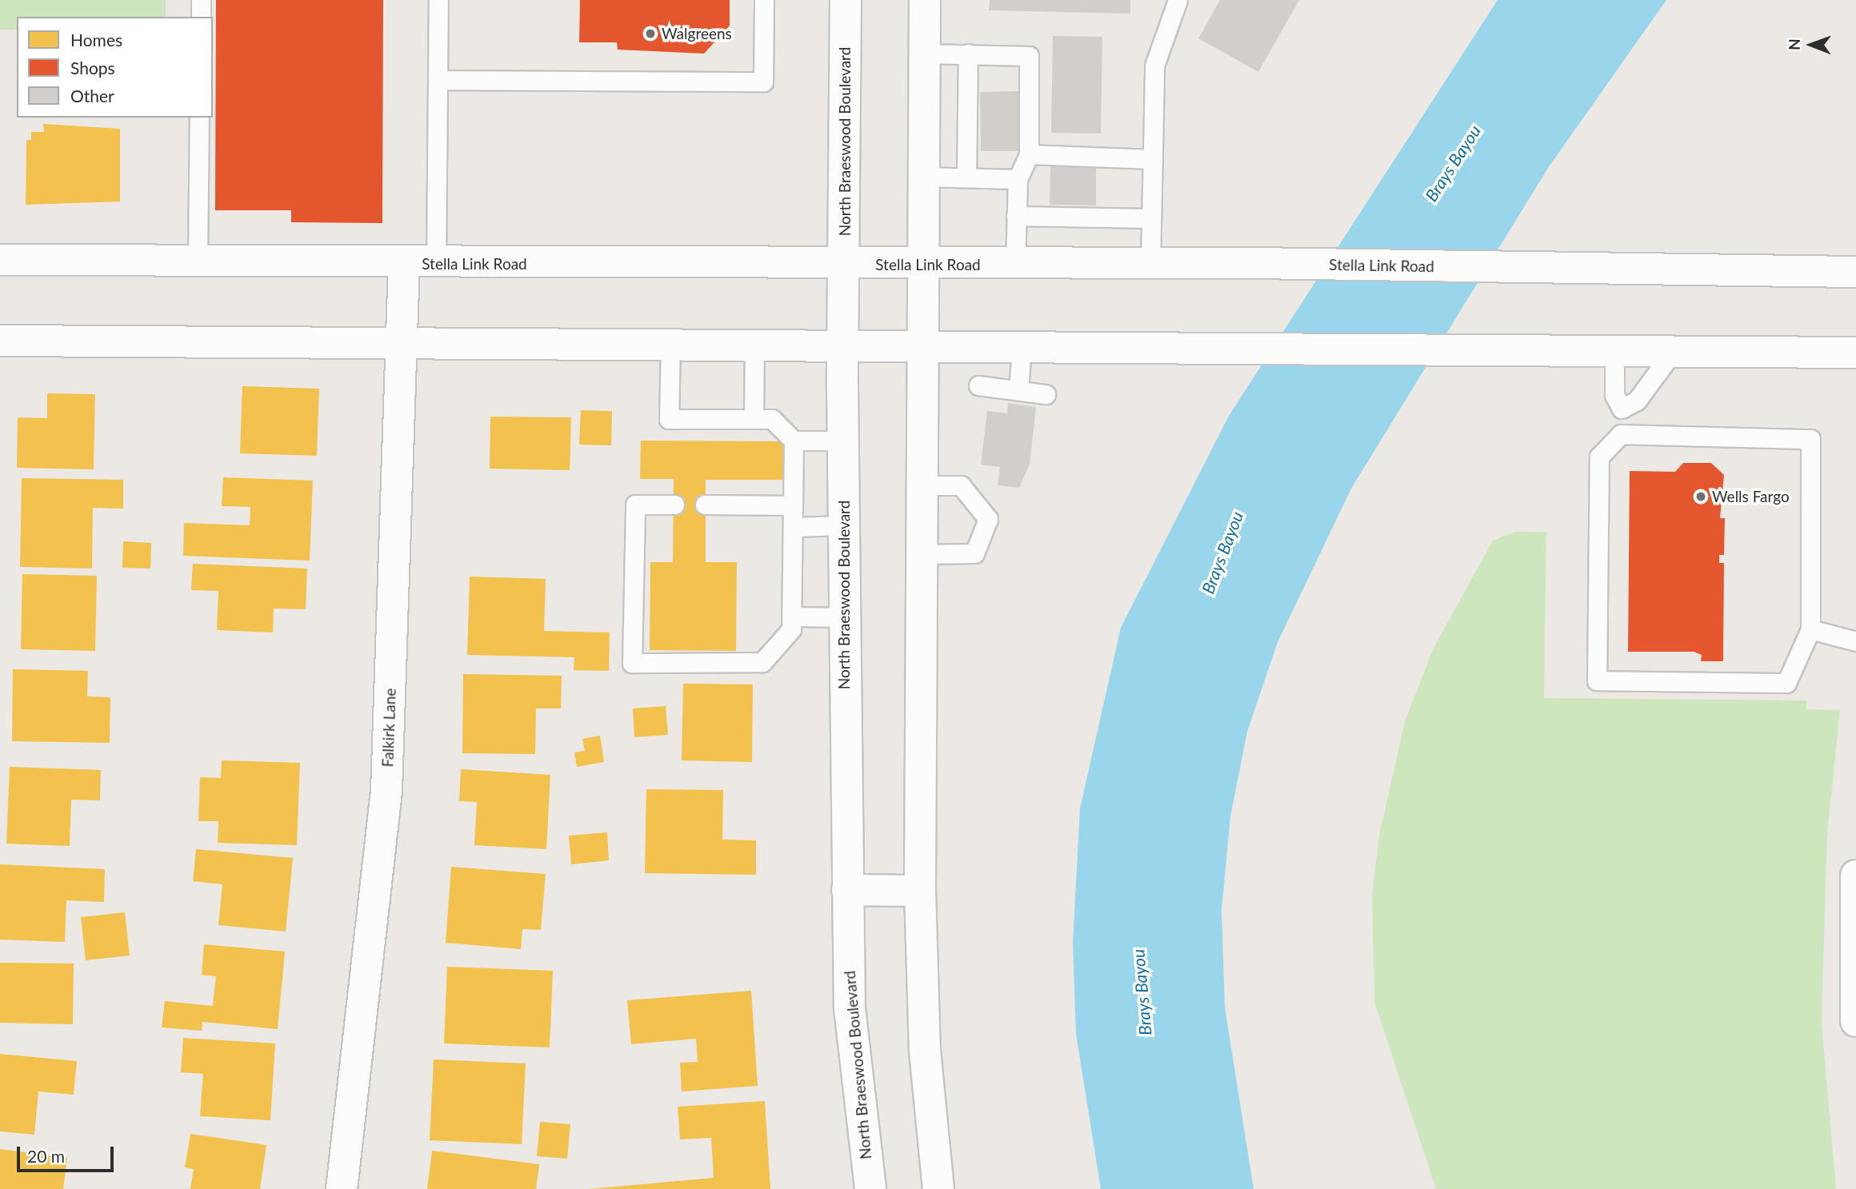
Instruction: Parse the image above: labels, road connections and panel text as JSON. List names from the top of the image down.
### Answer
{
  "streets": {
    "main road": ["North Braeswood Boulevard", "Stella Link Road", "Falkirk Lane"]
  },
  "crossings": [
    ["North Braeswood Boulevard", "Stella Link Road"],
    ["Stella Link Road", "Falkirk Lane"]
  ],
  "water": ["Brays Bayou"],
  "places": ["Walgreens", "Wells Fargo"],
  "legend": ["Homes", "Shops", "Other"],
  "scale_bar": "20 m",
  "north": "left"
}
